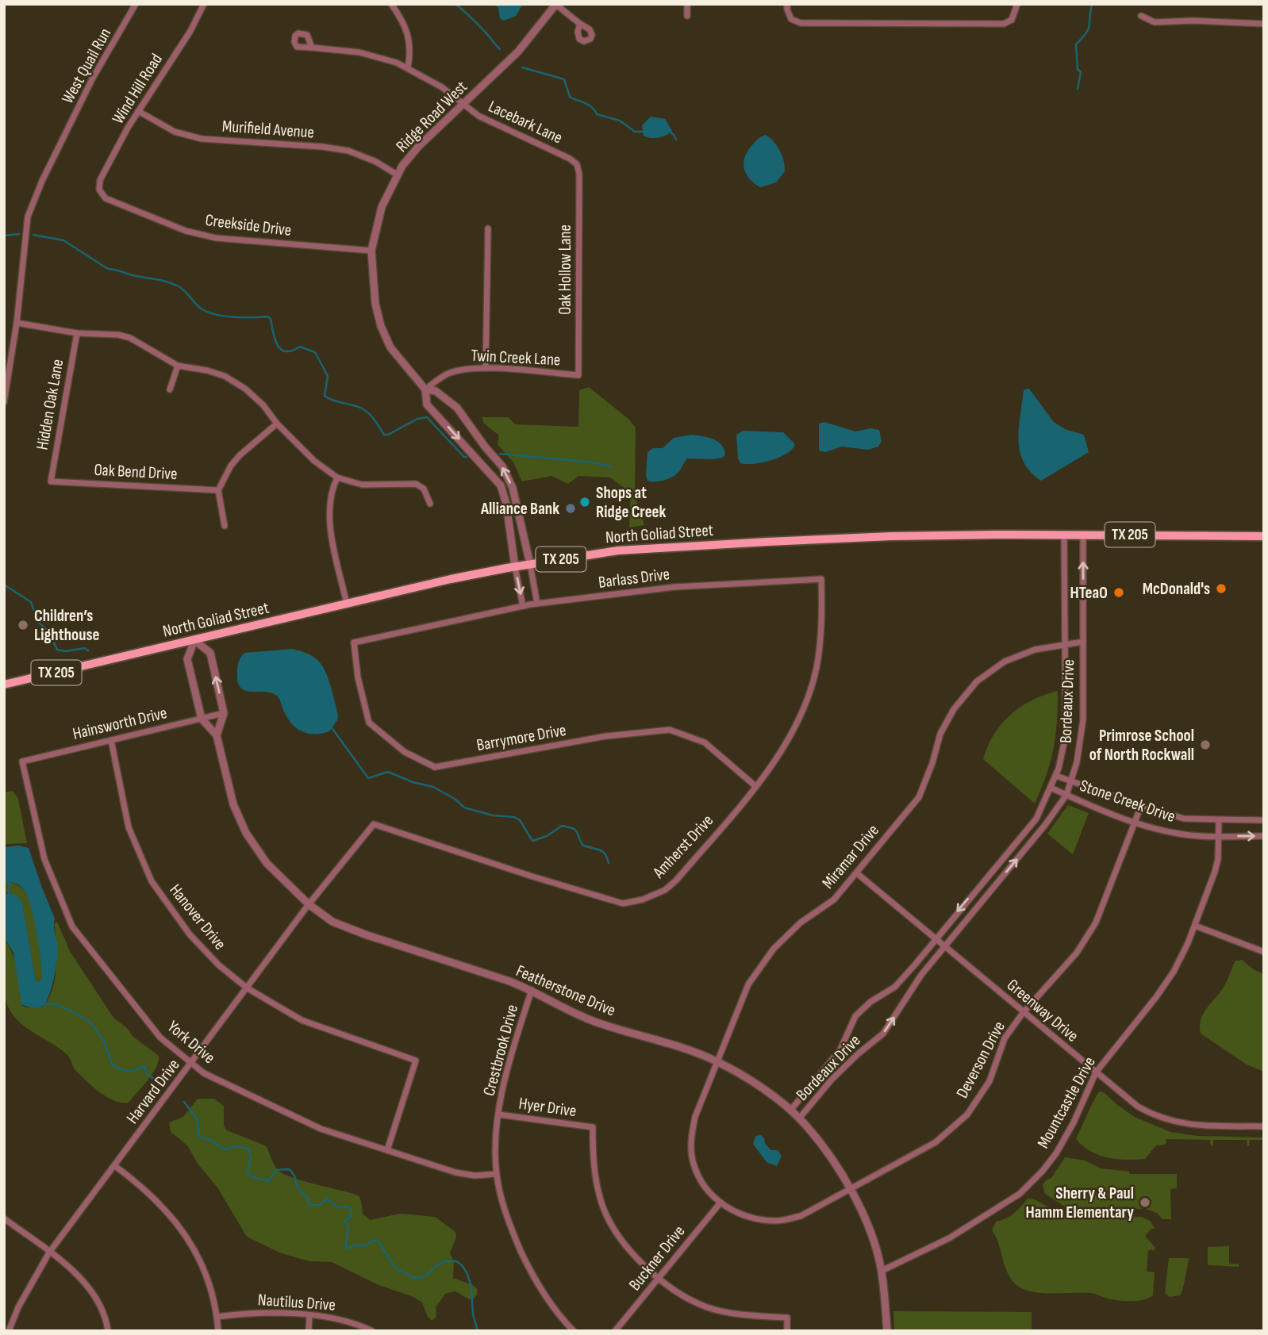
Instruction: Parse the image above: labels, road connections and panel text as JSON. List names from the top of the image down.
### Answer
{
  "streets": {
    "main road": ["North Goliad Street", "TX 205"],
    "street": [
      "West Quail Run",
      "Wind Hill Road",
      "Ridge Road West",
      "Lacebark Lane",
      "Murifield Avenue",
      "Creekside Drive",
      "Oak Hollow Lane",
      "Twin Creek Lane",
      "Hidden Oak Lane",
      "Oak Bend Drive",
      "Barlass Drive",
      "Bordeaux Drive",
      "Hainsworth Drive",
      "Barrymore Drive",
      "Stone Creek Drive",
      "Amherst Drive",
      "Miramar Drive",
      "Hanover Drive",
      "Featherstone Drive",
      "Greenway Drive",
      "York Drive",
      "Crestbrook Drive",
      "Deverson Drive",
      "Harvard Drive",
      "Mountcastle Drive",
      "Hyer Drive",
      "Buckner Drive",
      "Nautilus Drive"
    ]
  },
  "crossings": [
    ["Wind Hill Road", "Murifield Avenue"],
    ["Wind Hill Road", "Creekside Drive"],
    ["Ridge Road West", "Lacebark Lane"],
    ["Ridge Road West", "Murifield Avenue"],
    ["Ridge Road West", "Creekside Drive"],
    ["Ridge Road West", "Twin Creek Lane"],
    ["Ridge Road West", "North Goliad Street"],
    ["Ridge Road West", "Barlass Drive"],
    ["Lacebark Lane", "Oak Hollow Lane"],
    ["Oak Hollow Lane", "Twin Creek Lane"],
    ["Hidden Oak Lane", "Oak Bend Drive"],
    ["North Goliad Street", "Bordeaux Drive"],
    ["North Goliad Street", "Featherstone Drive"],
    ["Barlass Drive", "Barrymore Drive"],
    ["Barlass Drive", "Amherst Drive"],
    ["Bordeaux Drive", "Stone Creek Drive"],
    ["Bordeaux Drive", "Miramar Drive"],
    ["Bordeaux Drive", "Featherstone Drive"],
    ["Bordeaux Drive", "Greenway Drive"],
    ["Hainsworth Drive", "Hanover Drive"],
    ["Hainsworth Drive", "Featherstone Drive"],
    ["Hainsworth Drive", "York Drive"],
    ["Barrymore Drive", "Amherst Drive"],
    ["Stone Creek Drive", "Deverson Drive"],
    ["Stone Creek Drive", "Mountcastle Drive"],
    ["Amherst Drive", "Harvard Drive"],
    ["Miramar Drive", "Featherstone Drive"],
    ["Miramar Drive", "Greenway Drive"],
    ["Miramar Drive", "Deverson Drive"],
    ["Miramar Drive", "Buckner Drive"],
    ["Hanover Drive", "York Drive"],
    ["Hanover Drive", "Harvard Drive"],
    ["Featherstone Drive", "Crestbrook Drive"],
    ["Featherstone Drive", "Deverson Drive"],
    ["Featherstone Drive", "Harvard Drive"],
    ["Featherstone Drive", "Mountcastle Drive"],
    ["Greenway Drive", "Deverson Drive"],
    ["Greenway Drive", "Mountcastle Drive"],
    ["York Drive", "Crestbrook Drive"],
    ["York Drive", "Harvard Drive"],
    ["Crestbrook Drive", "Hyer Drive"],
    ["Deverson Drive", "Buckner Drive"],
    ["Hyer Drive", "Buckner Drive"]
  ],
  "places": [
    "Shops at Ridge Creek",
    "Alliance Bank",
    "McDonald's",
    "HTeaO",
    "Children’s Lighthouse",
    "Primrose School of North Rockwall",
    "Sherry & Paul Hamm Elementary"
  ]
}
